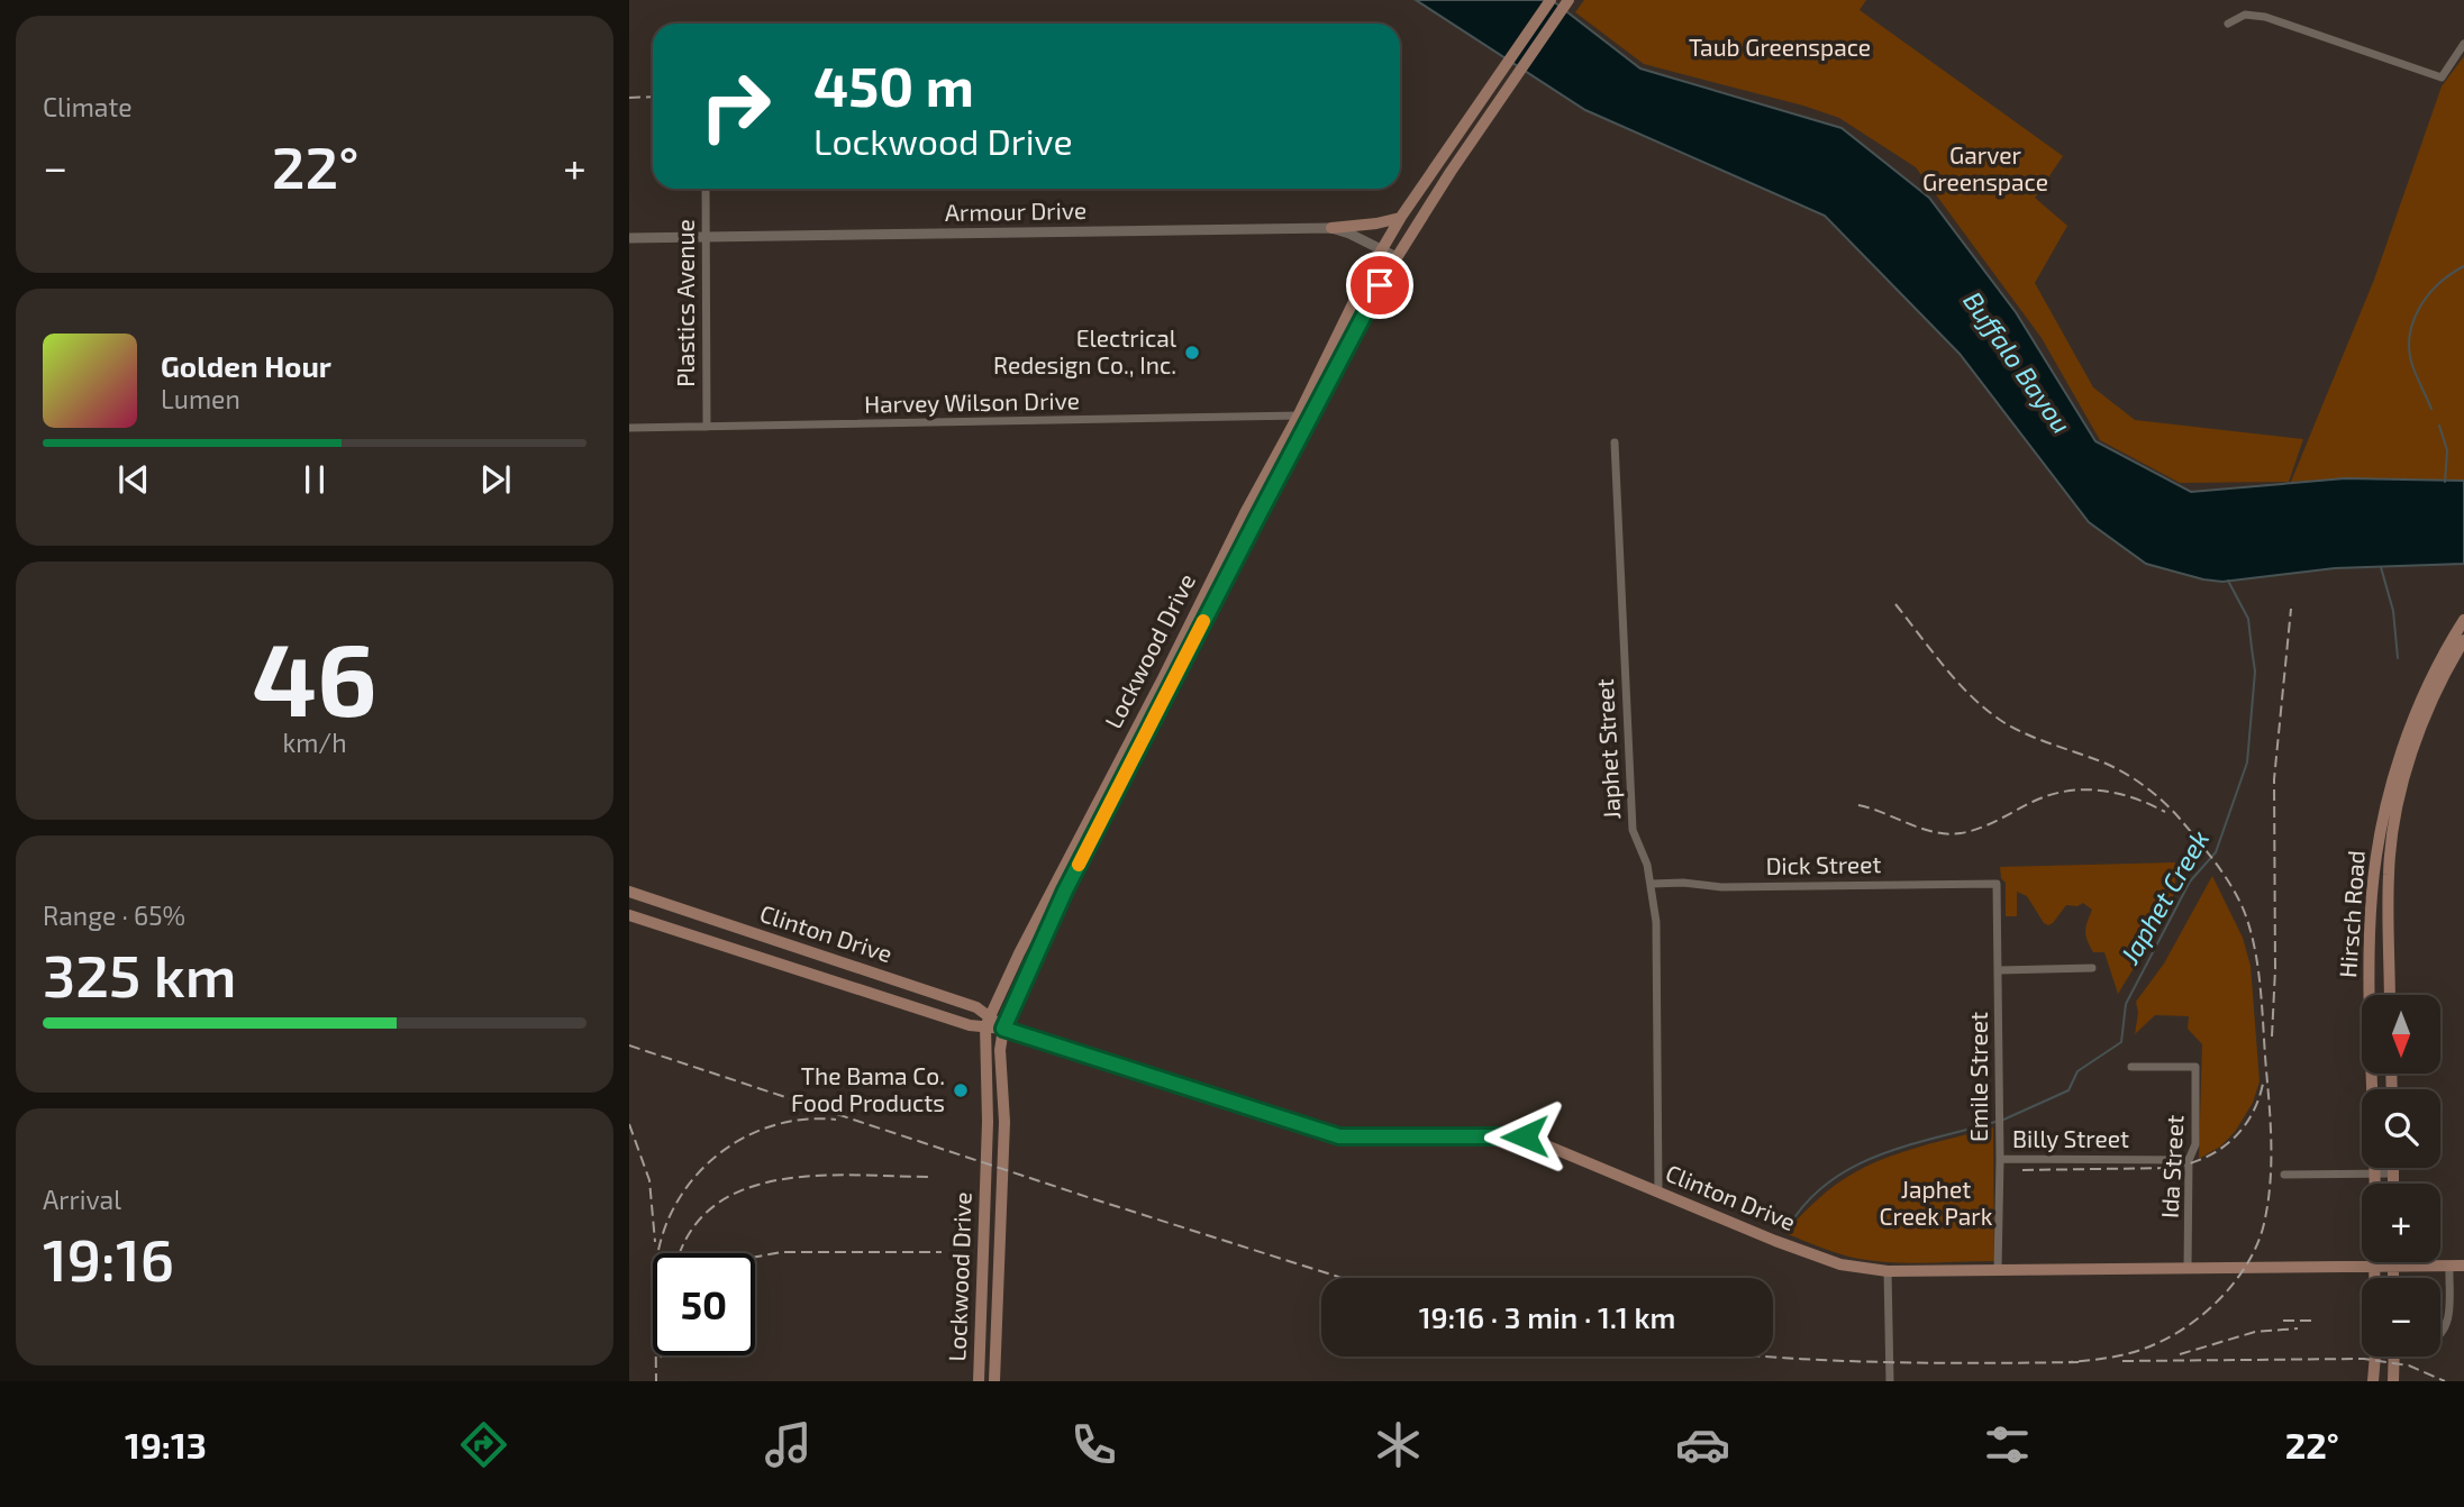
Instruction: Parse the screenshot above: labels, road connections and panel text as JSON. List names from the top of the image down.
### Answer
{
  "streets": {
    "main road": ["Lockwood Drive", "Hirsch Road", "Clinton Drive"],
    "street": [
      "Armour Drive",
      "Plastics Avenue",
      "Harvey Wilson Drive",
      "Japhet Street",
      "Dick Street",
      "Emile Street",
      "Billy Street",
      "Ida Street"
    ]
  },
  "crossings": [
    ["Armour Drive", "Plastics Avenue"],
    ["Armour Drive", "Lockwood Drive"],
    ["Plastics Avenue", "Harvey Wilson Drive"],
    ["Harvey Wilson Drive", "Lockwood Drive"],
    ["Lockwood Drive", "Clinton Drive"],
    ["Japhet Street", "Dick Street"],
    ["Japhet Street", "Clinton Drive"],
    ["Dick Street", "Emile Street"],
    ["Hirsch Road", "Clinton Drive"],
    ["Clinton Drive", "Emile Street"],
    ["Clinton Drive", "Ida Street"],
    ["Emile Street", "Billy Street"],
    ["Billy Street", "Ida Street"]
  ],
  "water": ["Buffalo Bayou", "Japhet Creek"],
  "parks": ["Taub Greenspace", "Garver Greenspace", "Japhet Creek Park"],
  "places": ["Electrical Redesign Co., Inc.", "The Bama Co. Food Products"],
  "north": "bottom",
  "page": {
    "tile": [
      "Climate",
      ["46", "km/h"],
      ["Range · 65%", "325 km"],
      ["Arrival", "19:16"]
    ],
    "turn": ["450 m", "Lockwood Drive"],
    "heat": ["−", "22°", "+"],
    "song": ["Golden Hour", "Lumen"],
    "map_buttons": ["+", "−"],
    "limit": "50",
    "trip": "19:16 · 3 min · 1.1 km",
    "tabs": ["19:13", "22°"]
  }
}
